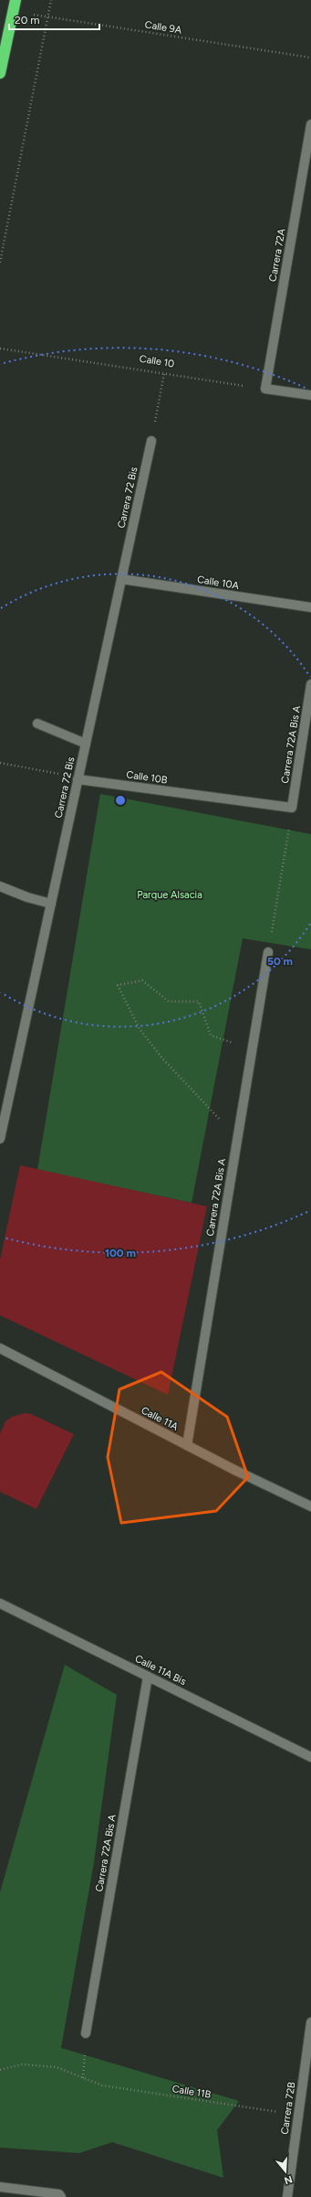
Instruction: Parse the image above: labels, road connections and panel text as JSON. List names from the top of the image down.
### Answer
{
  "streets": {
    "street": [
      "Carrera 72A",
      "Carrera 72 Bis",
      "Calle 10A",
      "Carrera 72A Bis A",
      "Calle 10B",
      "Calle 11A",
      "Calle 11A Bis",
      "Carrera 72B"
    ],
    "path": ["Calle 9A", "Calle 10", "Calle 11B"]
  },
  "crossings": [
    ["Carrera 72A", "Calle 10"],
    ["Carrera 72 Bis", "Calle 10A"],
    ["Carrera 72 Bis", "Calle 10B"],
    ["Carrera 72A Bis A", "Calle 10B"],
    ["Carrera 72A Bis A", "Calle 11A"],
    ["Carrera 72A Bis A", "Calle 11A Bis"],
    ["Calle 11B", "Carrera 72B"]
  ],
  "parks": ["Parque Alsacia"],
  "scale_bar": "20 m",
  "north": "bottom",
  "rings": ["50 m", "100 m"]
}
